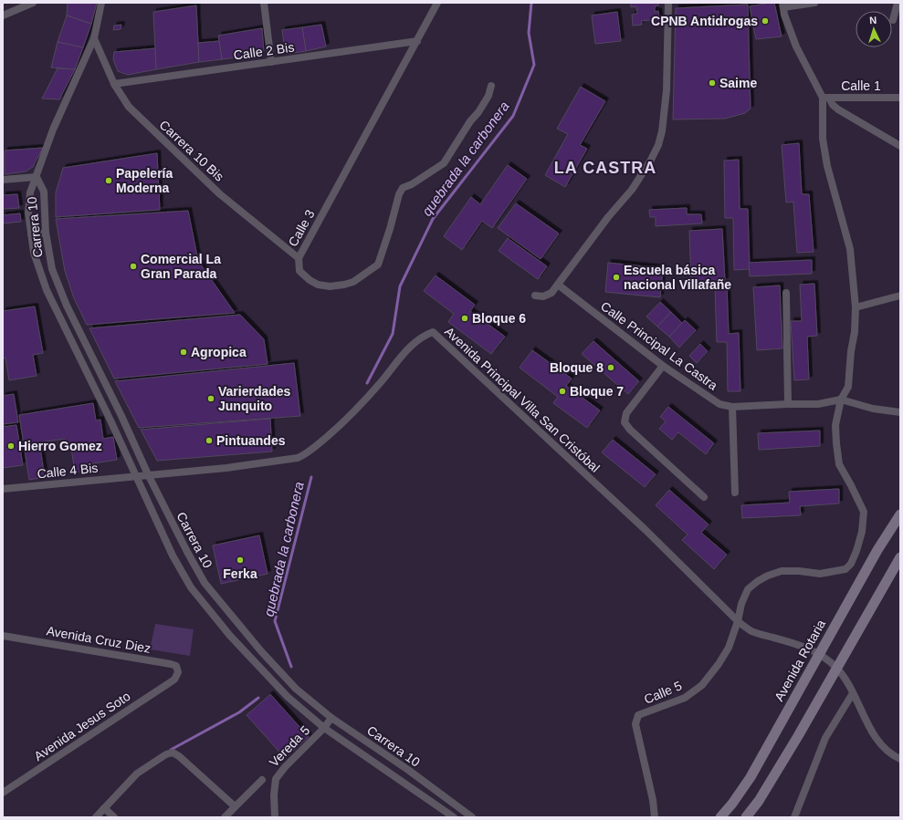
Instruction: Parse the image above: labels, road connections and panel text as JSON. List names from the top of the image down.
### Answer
{
  "streets": {
    "main road": ["Avenida Rotaria"],
    "street": [
      "Calle 2 Bis",
      "Calle 1",
      "Carrera 10 Bis",
      "Carrera 10",
      "Calle 3",
      "Calle Principal La Castra",
      "Avenida Principal Villa San Cristóbal",
      "Calle 4 Bis",
      "Avenida Cruz Diez",
      "Calle 5",
      "Avenida Jesus Soto",
      "Vereda 5"
    ]
  },
  "crossings": [
    ["Calle 2 Bis", "Carrera 10 Bis"],
    ["Calle 2 Bis", "Calle 3"],
    ["Carrera 10 Bis", "Carrera 10"],
    ["Carrera 10 Bis", "Calle 3"],
    ["Carrera 10", "Avenida Principal Villa San Cristóbal"],
    ["Carrera 10", "Calle 4 Bis"],
    ["Carrera 10", "Vereda 5"],
    ["Avenida Principal Villa San Cristóbal", "Calle 4 Bis"],
    ["Avenida Principal Villa San Cristóbal", "Calle 5"],
    ["Avenida Cruz Diez", "Avenida Jesus Soto"]
  ],
  "districts": ["LA CASTRA"],
  "water": ["quebrada la carbonera"],
  "places": [
    "CPNB Antidrogas",
    "Saime",
    "Papelería Moderna",
    "Comercial La Gran Parada",
    "Escuela básica nacional Villafañe",
    "Bloque 6",
    "Agropica",
    "Bloque 8",
    "Bloque 7",
    "Varierdades Junquito",
    "Pintuandes",
    "Hierro Gomez",
    "Ferka"
  ],
  "north": "top"
}
